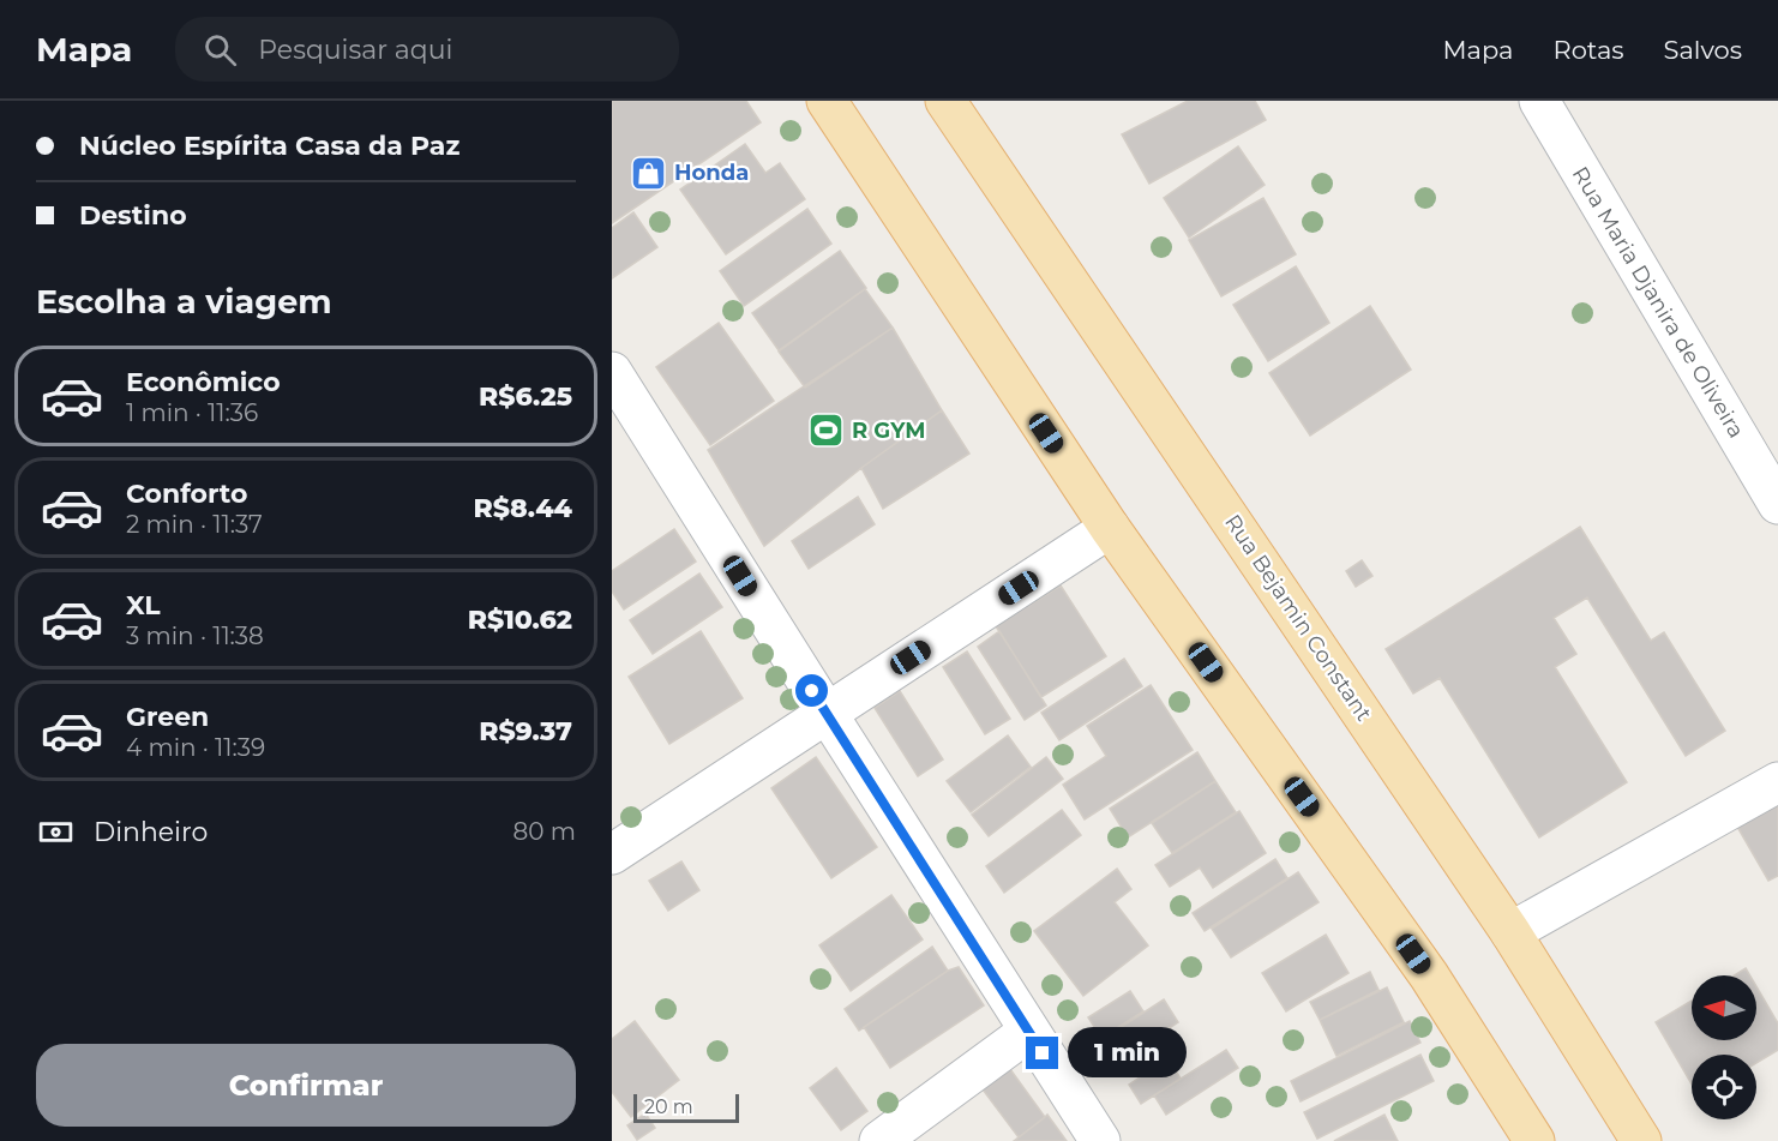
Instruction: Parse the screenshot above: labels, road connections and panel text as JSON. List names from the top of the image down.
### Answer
{
  "streets": {
    "main road": ["Rua Bejamin Constant"],
    "street": ["Rua Maria Djanira de Oliveira"]
  },
  "places": {
    "shop": ["Honda"],
    "sports": ["R GYM"]
  },
  "scale_bar": "20 m",
  "north": "left",
  "page": {
    "header": "Mapa",
    "search": "Pesquisar aqui",
    "nav": ["Mapa", "Rotas", "Salvos"],
    "banner": ["Núcleo Espírita Casa da Paz", "Destino"],
    "heading": "Escolha a viagem",
    "list": [
      {
        "name": "Econômico",
        "note": "1 min · 11:36",
        "value": "R$6.25"
      },
      {
        "name": "Conforto",
        "note": "2 min · 11:37",
        "value": "R$8.44"
      },
      {
        "name": "XL",
        "note": "3 min · 11:38",
        "value": "R$10.62"
      },
      {
        "name": "Green",
        "note": "4 min · 11:39",
        "value": "R$9.37"
      }
    ],
    "pay": ["Dinheiro", "80 m"],
    "bubble": "1 min",
    "buttons": "Confirmar",
    "scale": "20 m"
  }
}
